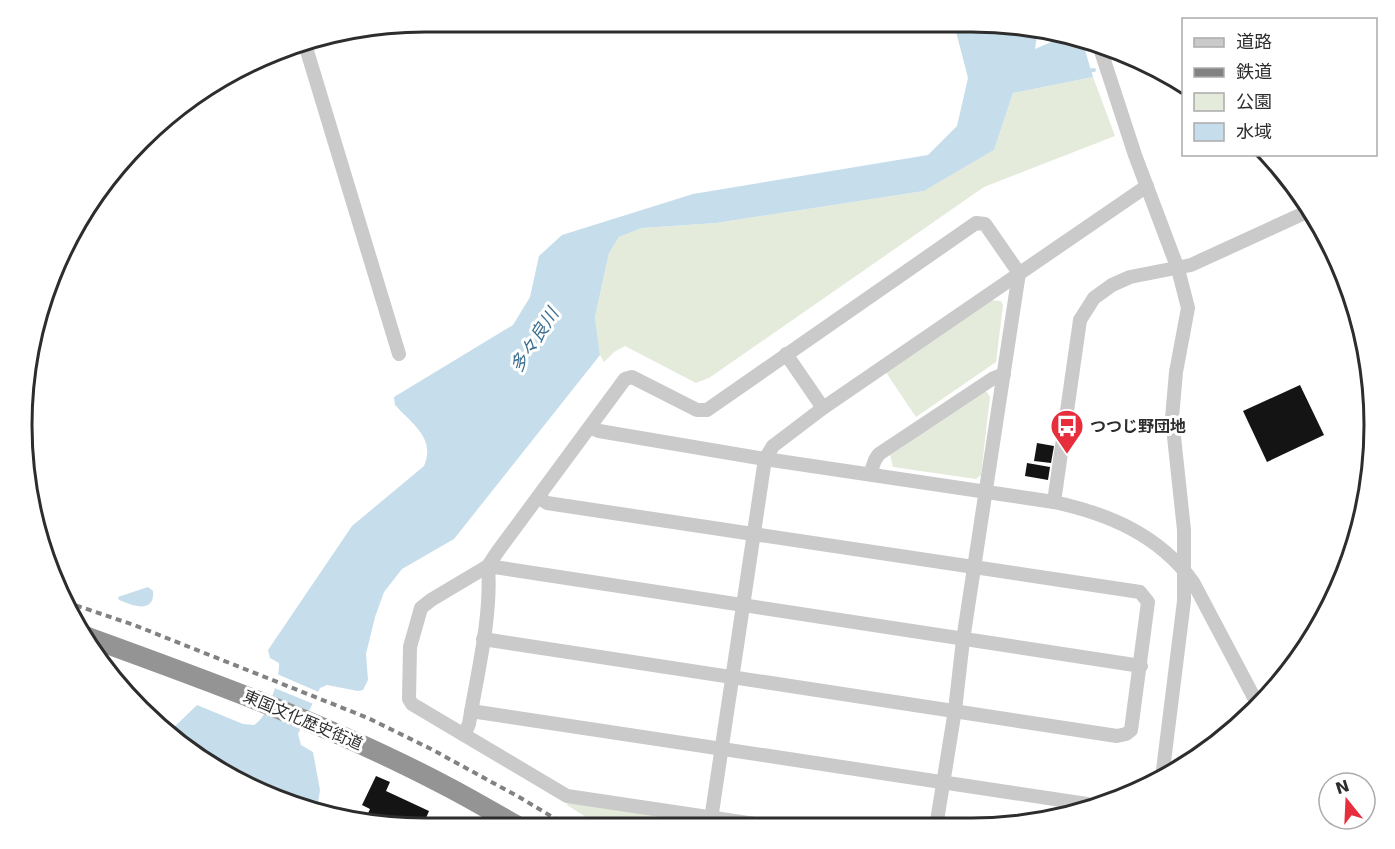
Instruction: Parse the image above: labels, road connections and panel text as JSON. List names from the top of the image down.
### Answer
{
  "streets": {
    "highway": ["東国文化歴史街道"]
  },
  "water": ["多々良川"],
  "places": {
    "bus stop": ["つつじ野団地"]
  },
  "legend": [
    "道路",
    "鉄道",
    "公園",
    "水域"
  ],
  "north": "top"
}
